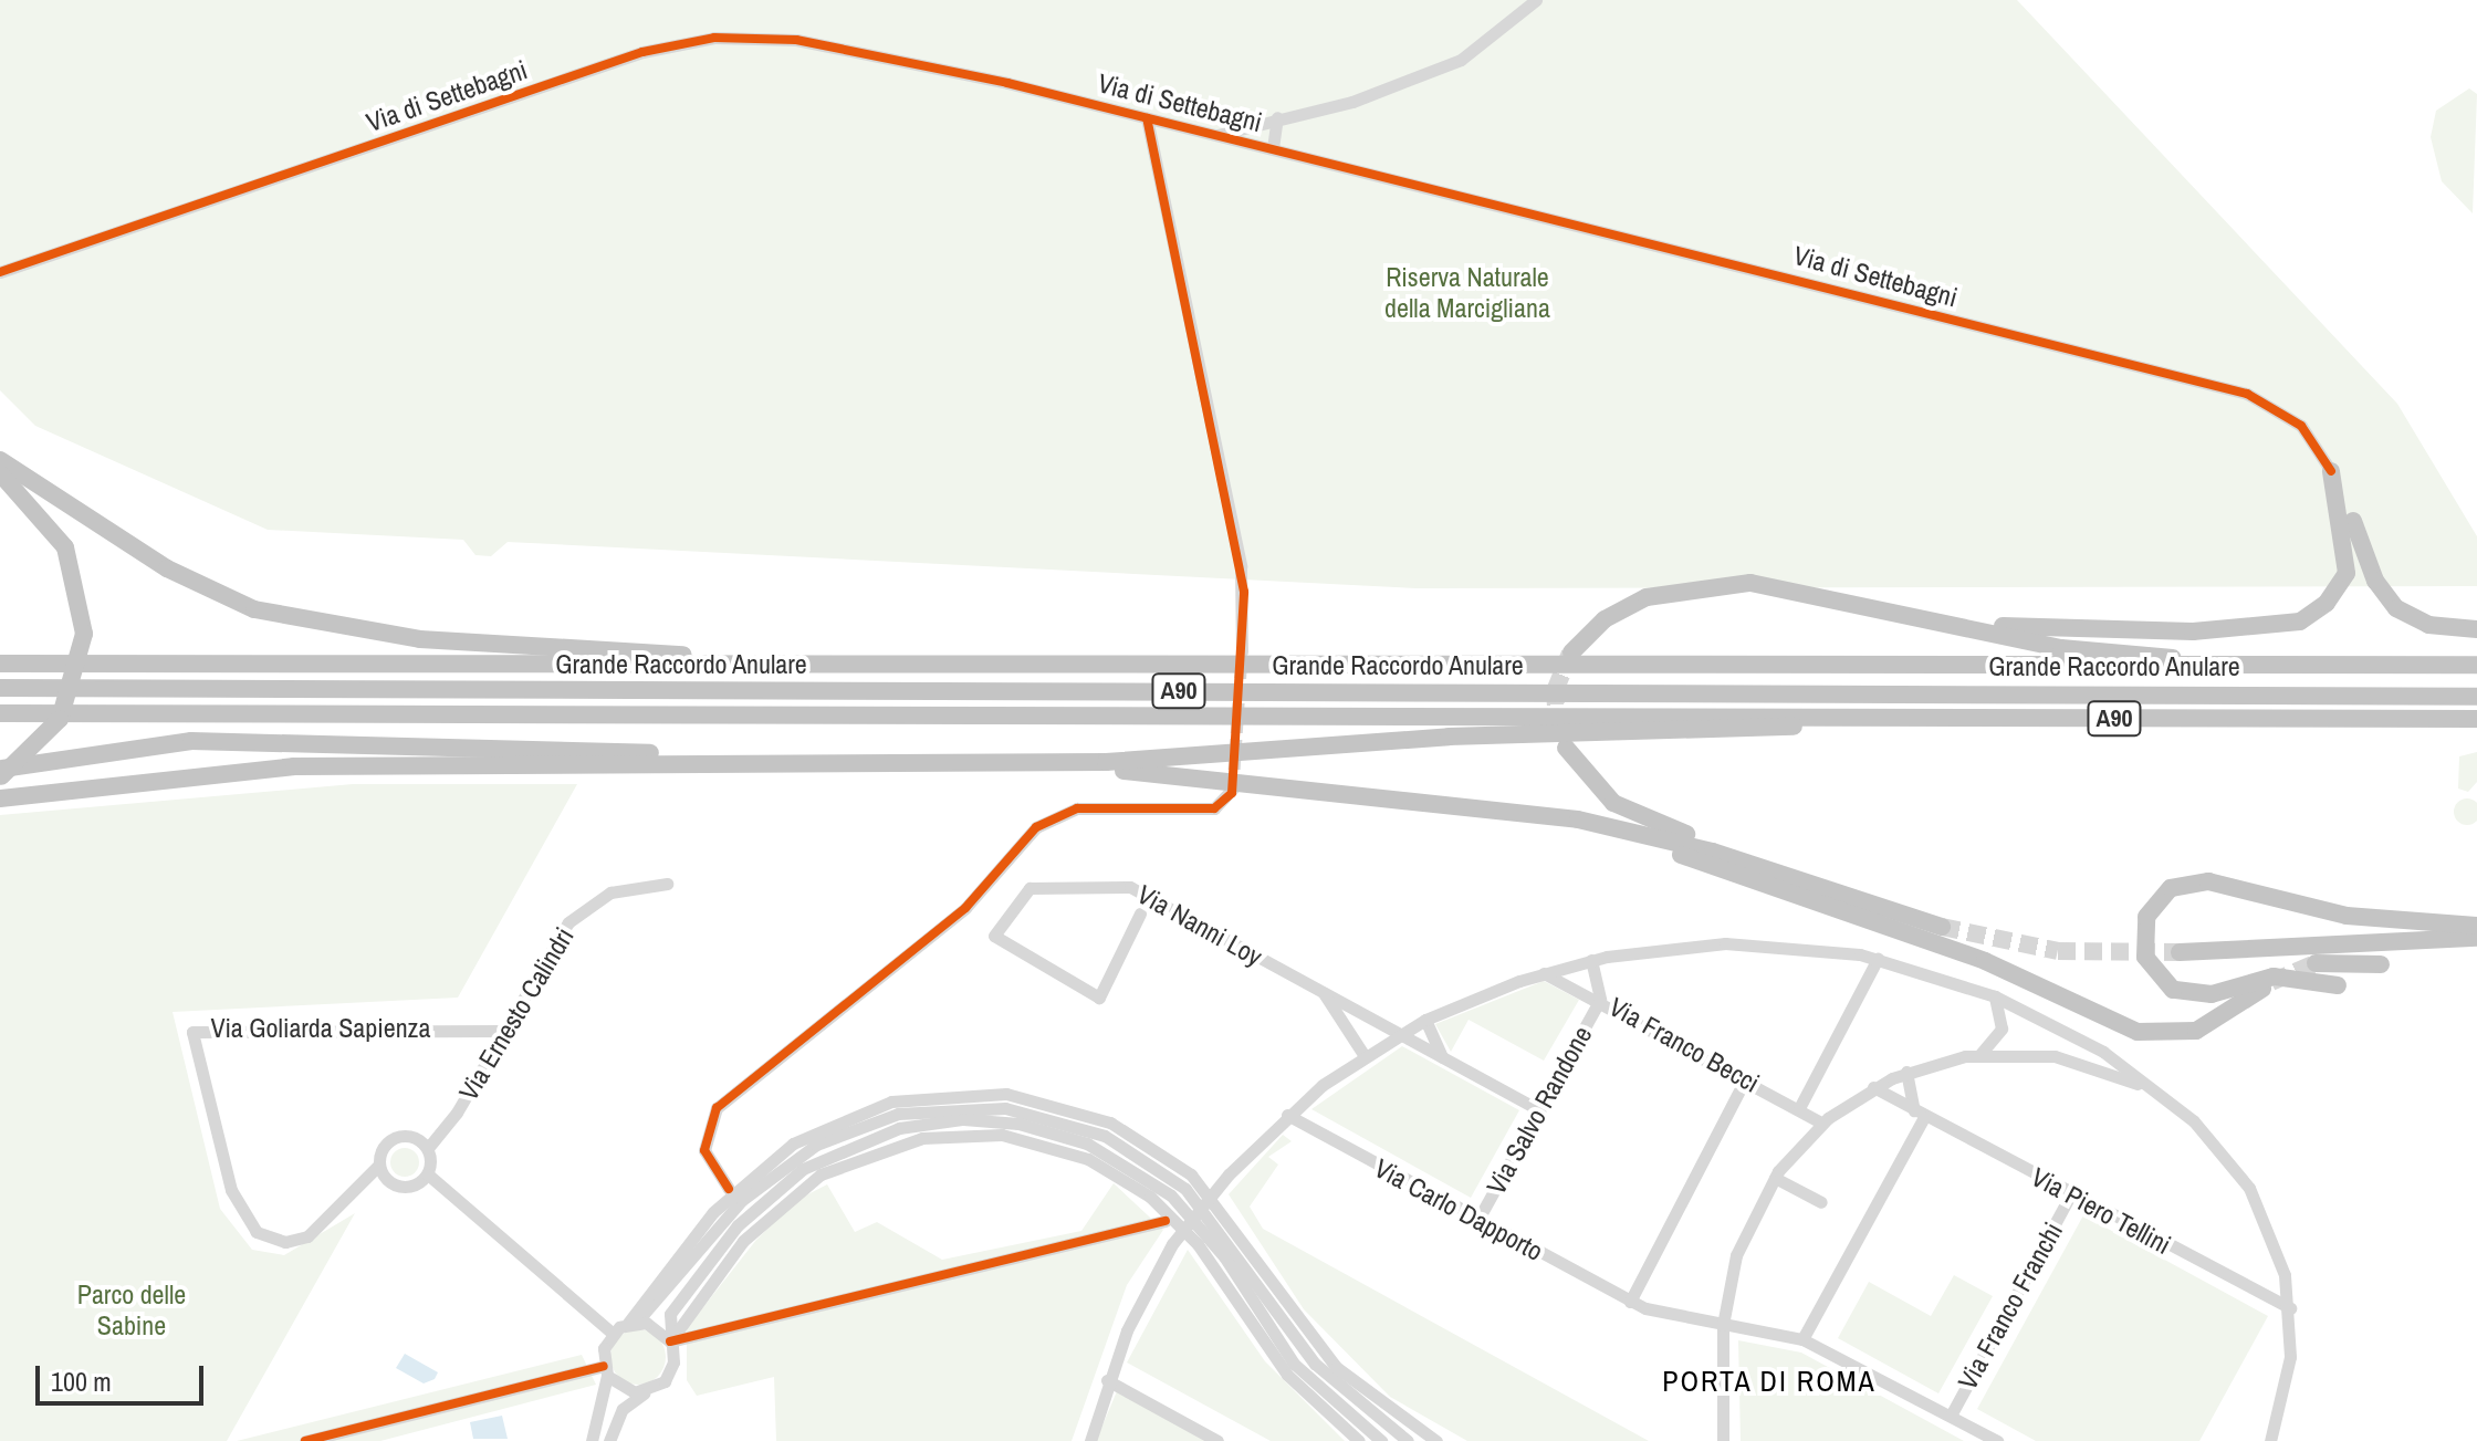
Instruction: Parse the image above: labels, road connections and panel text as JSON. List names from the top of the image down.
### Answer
{
  "streets": {
    "highway": ["Grande Raccordo Anulare", "A90"],
    "street": [
      "Via di Settebagni",
      "Via Nanni Loy",
      "Via Ernesto Calindri",
      "Via Goliarda Sapienza",
      "Via Franco Becci",
      "Via Salvo Randone",
      "Via Carlo Dapporto",
      "Via Piero Tellini",
      "Via Franco Franchi"
    ]
  },
  "crossings": [
    ["Via Nanni Loy", "Via Salvo Randone"],
    ["Via Ernesto Calindri", "Via Goliarda Sapienza"],
    ["Via Franco Becci", "Via Salvo Randone"],
    ["Via Salvo Randone", "Via Carlo Dapporto"],
    ["Via Carlo Dapporto", "Via Franco Franchi"],
    ["Via Piero Tellini", "Via Franco Franchi"]
  ],
  "districts": ["PORTA DI ROMA"],
  "parks": ["Riserva Naturale della Marcigliana", "Parco delle Sabine"],
  "scale_bar": "100 m"
}
